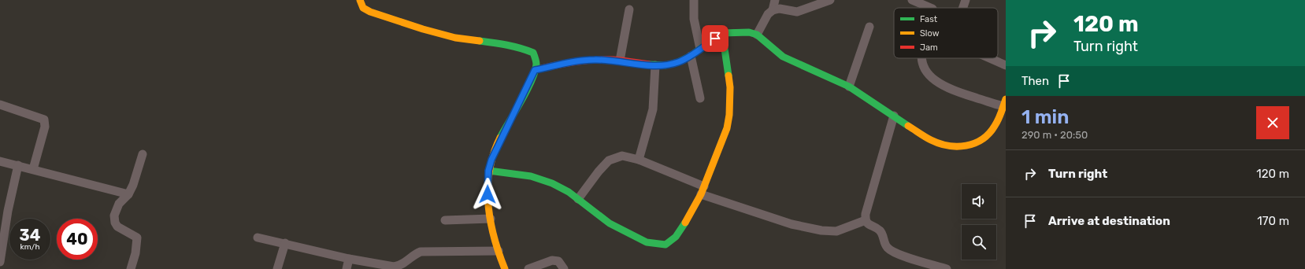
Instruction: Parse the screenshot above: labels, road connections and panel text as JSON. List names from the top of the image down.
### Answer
{
  "legend": ["Fast", "Slow", "Jam"],
  "page": {
    "turn": ["120 m", "Turn right"],
    "then": "Then",
    "heading": ["1 min", "290 m · 20:50"],
    "list": [
      {
        "name": "Turn right",
        "value": "120 m"
      },
      {
        "name": "Arrive at destination",
        "value": "170 m"
      }
    ],
    "speed": "34 km/h",
    "limit": "40"
  }
}
